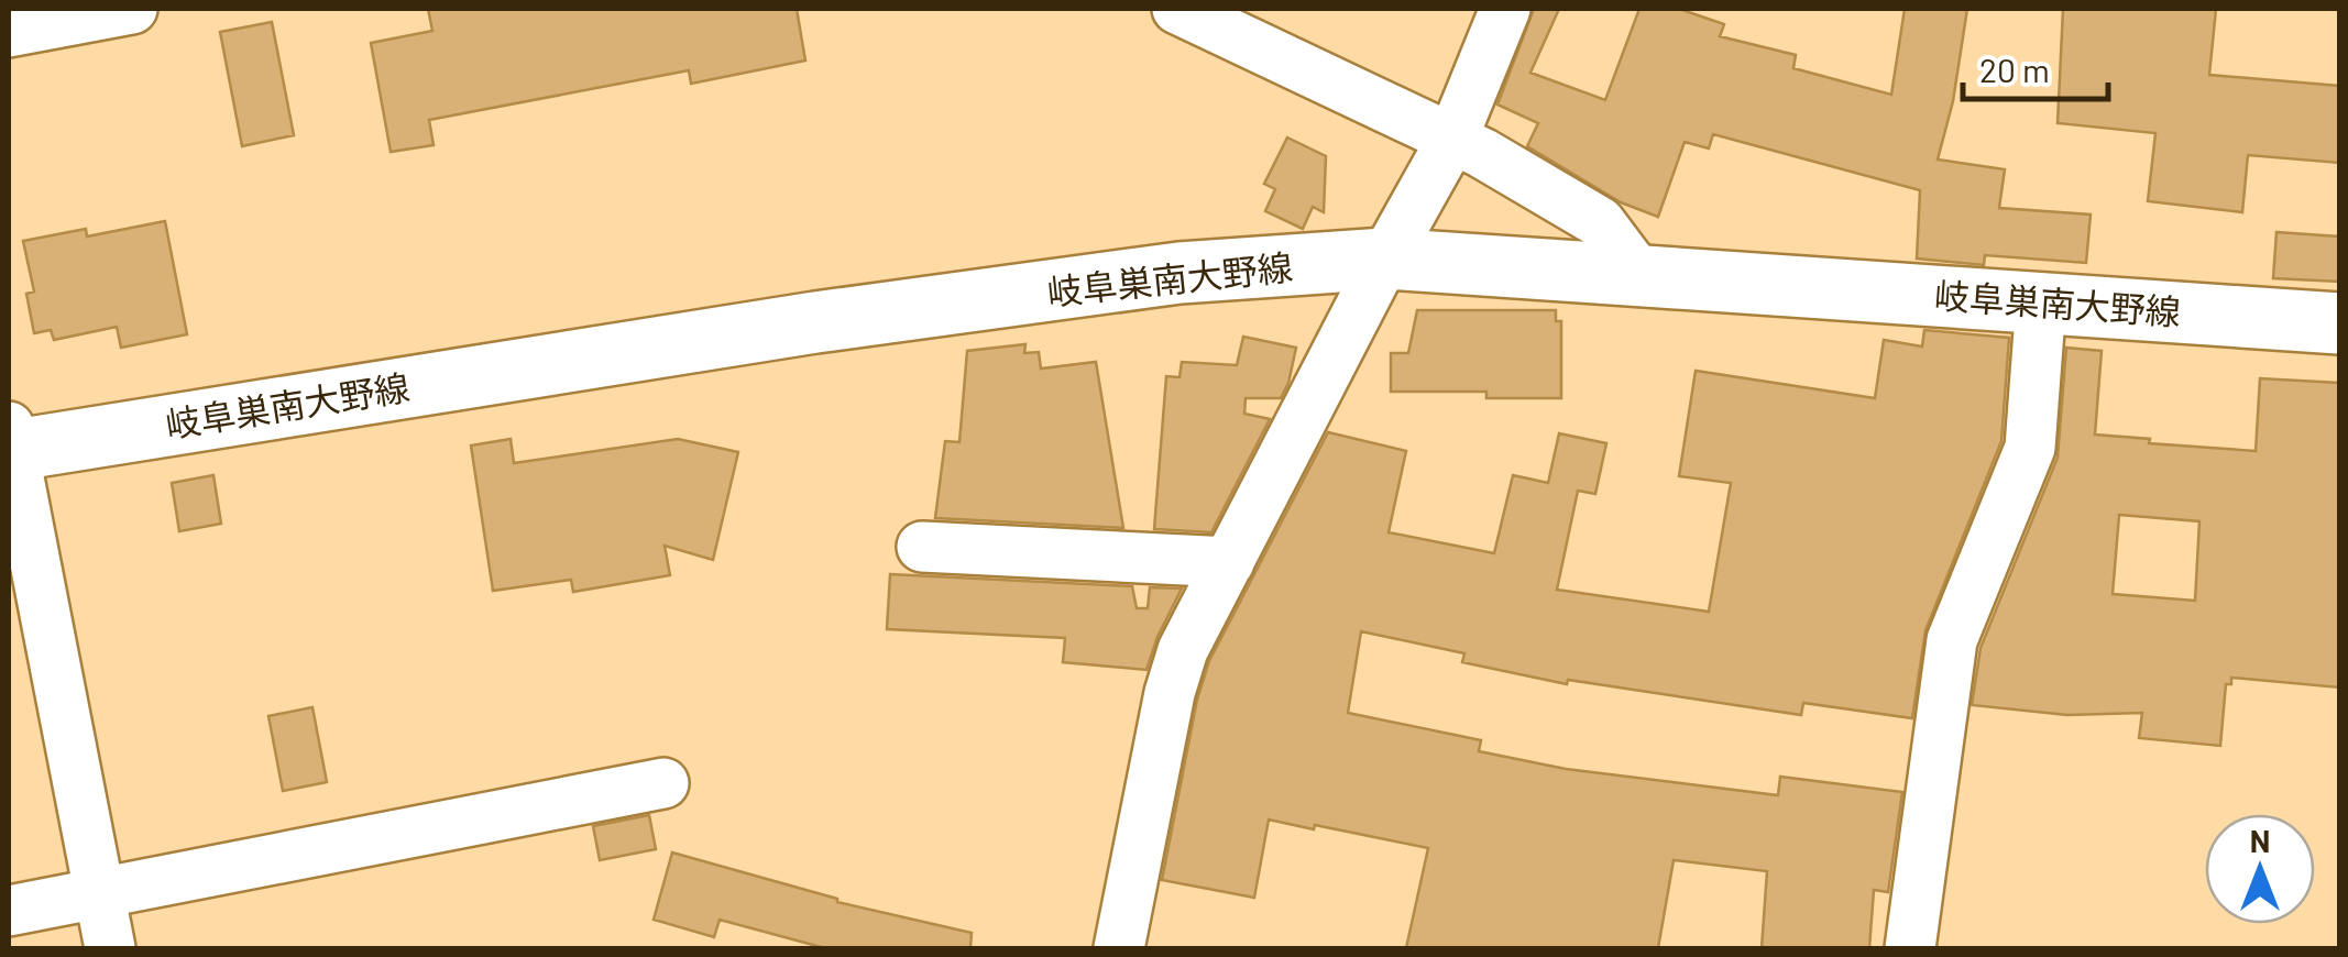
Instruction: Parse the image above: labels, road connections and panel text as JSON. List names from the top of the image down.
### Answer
{
  "streets": {
    "main road": ["岐阜巣南大野線"]
  },
  "scale_bar": "20 m",
  "north": "top"
}
